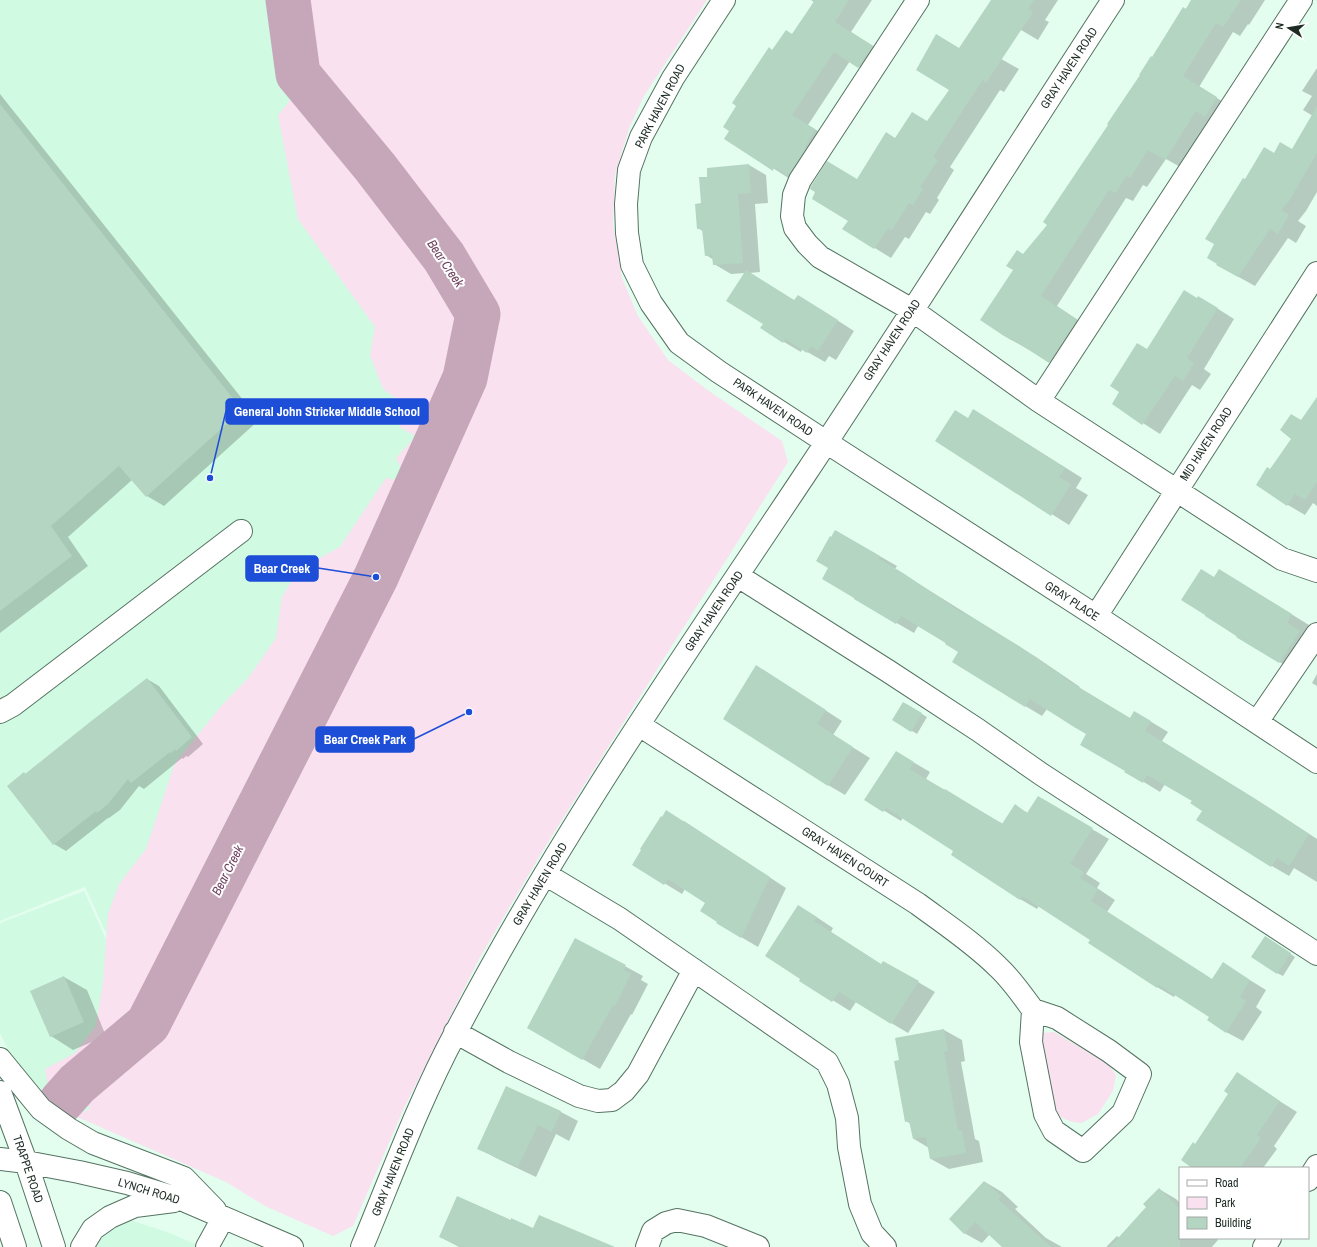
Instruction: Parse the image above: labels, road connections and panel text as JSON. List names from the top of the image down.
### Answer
{
  "streets": {
    "street": [
      "GRAY HAVEN ROAD",
      "PARK HAVEN ROAD",
      "MID HAVEN ROAD",
      "GRAY PLACE",
      "GRAY HAVEN COURT",
      "TRAPPE ROAD",
      "LYNCH ROAD"
    ]
  },
  "crossings": [
    ["GRAY HAVEN ROAD", "PARK HAVEN ROAD"],
    ["GRAY HAVEN ROAD", "GRAY PLACE"],
    ["GRAY HAVEN ROAD", "GRAY HAVEN COURT"],
    ["PARK HAVEN ROAD", "GRAY PLACE"],
    ["MID HAVEN ROAD", "GRAY PLACE"],
    ["TRAPPE ROAD", "LYNCH ROAD"]
  ],
  "water": ["Bear Creek"],
  "places": ["General John Stricker Middle School", "Bear Creek", "Bear Creek Park"],
  "legend": ["Road", "Park", "Building"],
  "north": "left"
}
